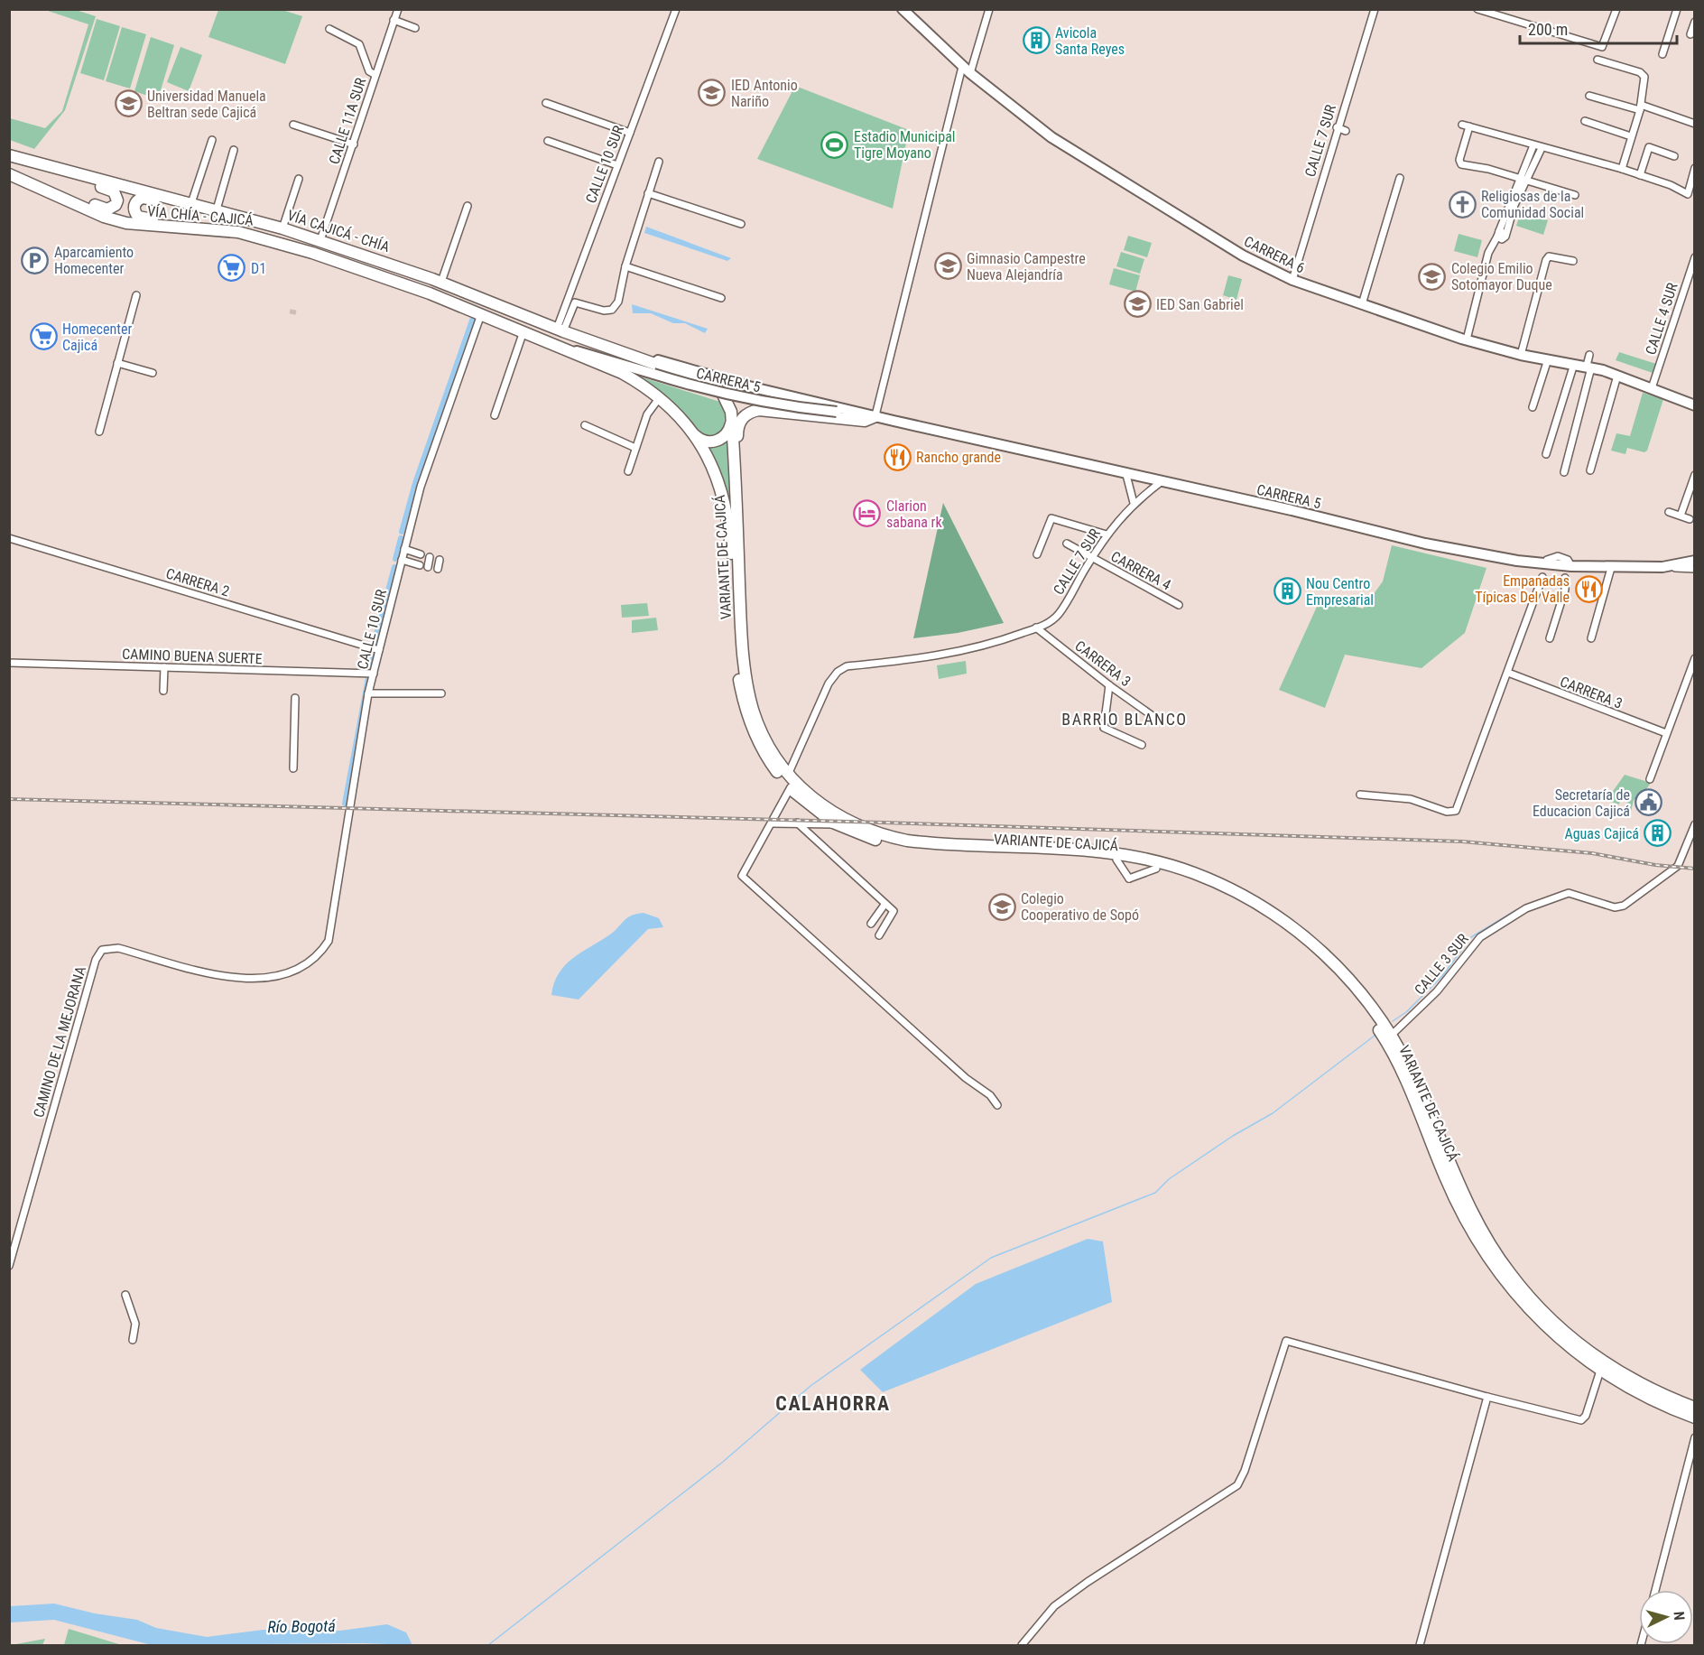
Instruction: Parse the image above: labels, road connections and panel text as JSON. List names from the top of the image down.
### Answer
{
  "streets": {
    "highway": ["VÍA CHÍA - CAJICÁ", "VÍA CAJICÁ - CHÍA", "VARIANTE DE CAJICÁ"],
    "main road": ["CARRERA 6", "CARRERA 5"],
    "street": [
      "CALLE 11A SUR",
      "CALLE 7 SUR",
      "CALLE 10 SUR",
      "CALLE 4 SUR",
      "CARRERA 4",
      "CARRERA 2",
      "CAMINO BUENA SUERTE",
      "CARRERA 3",
      "CALLE 3 SUR",
      "CAMINO DE LA MEJORANA"
    ]
  },
  "crossings": [
    ["CALLE 11A SUR", "VÍA CAJICÁ - CHÍA"],
    ["CALLE 7 SUR", "CARRERA 6"],
    ["CALLE 7 SUR", "CARRERA 5"],
    ["CALLE 7 SUR", "VARIANTE DE CAJICÁ"],
    ["CALLE 7 SUR", "CARRERA 4"],
    ["CALLE 7 SUR", "CARRERA 3"],
    ["CALLE 10 SUR", "VÍA CHÍA - CAJICÁ"],
    ["CALLE 10 SUR", "VÍA CAJICÁ - CHÍA"],
    ["CALLE 10 SUR", "CARRERA 2"],
    ["CALLE 10 SUR", "CAMINO BUENA SUERTE"],
    ["CALLE 10 SUR", "CAMINO DE LA MEJORANA"],
    ["VÍA CHÍA - CAJICÁ", "CARRERA 5"],
    ["VÍA CHÍA - CAJICÁ", "VARIANTE DE CAJICÁ"],
    ["VÍA CAJICÁ - CHÍA", "CARRERA 5"],
    ["VÍA CAJICÁ - CHÍA", "VARIANTE DE CAJICÁ"],
    ["CARRERA 6", "CALLE 4 SUR"],
    ["CARRERA 5", "VARIANTE DE CAJICÁ"],
    ["VARIANTE DE CAJICÁ", "CALLE 3 SUR"]
  ],
  "districts": ["BARRIO BLANCO", "CALAHORRA"],
  "water": ["Río Bogotá"],
  "places": {
    "building": ["Avicola Santa Reyes", "Nou Centro Empresarial", "Aguas Cajicá"],
    "school or university": [
      "IED Antonio Nariño",
      "Universidad Manuela Beltran sede Cajicá",
      "Gimnasio Campestre Nueva Alejandría",
      "Colegio Emilio Sotomayor Duque",
      "IED San Gabriel",
      "Colegio Cooperativo de Sopó"
    ],
    "sports": ["Estadio Municipal Tigre Moyano"],
    "church": ["Religiosas de la Comunidad Social"],
    "parking": ["Aparcamiento Homecenter"],
    "supermarket": ["D1", "Homecenter Cajicá"],
    "restaurant": ["Rancho grande", "Empanadas Típicas Del Valle"],
    "hotel": ["Clarion sabana rk"],
    "public building": ["Secretaría de Educacion Cajicá"]
  },
  "scale_bar": "200 m",
  "north": "right"
}
